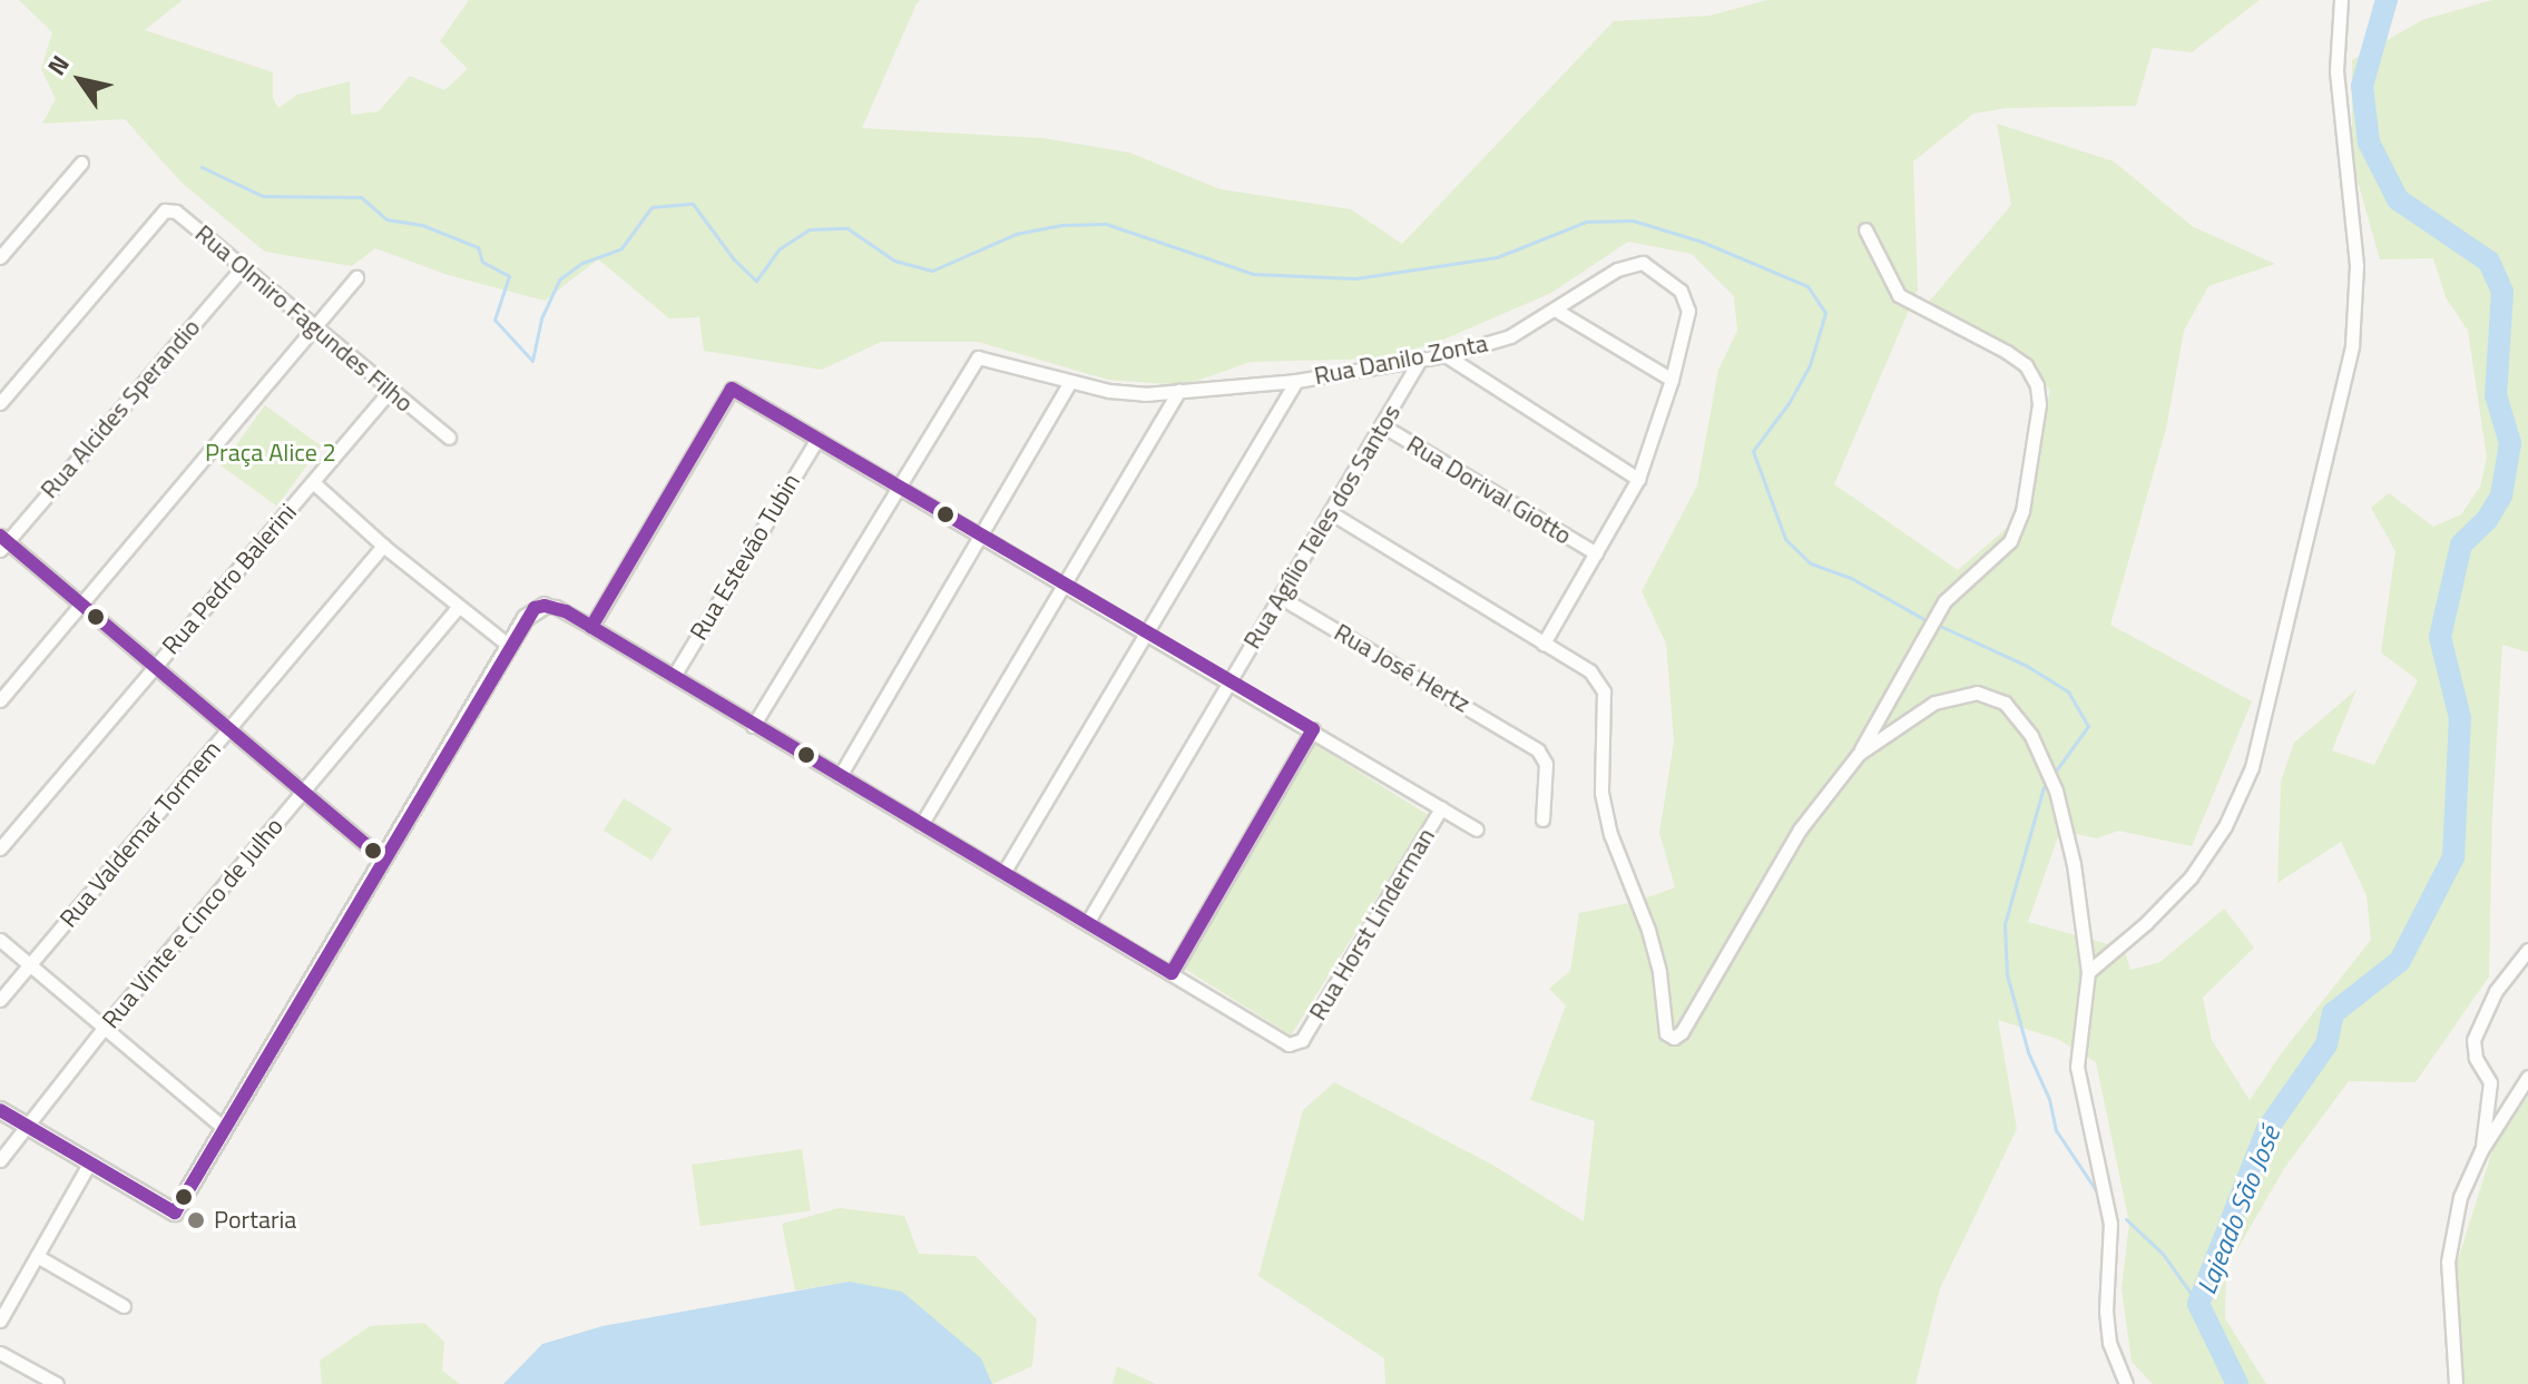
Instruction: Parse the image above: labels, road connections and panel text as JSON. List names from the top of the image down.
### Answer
{
  "streets": {
    "street": [
      "Rua Olmiro Fagundes Filho",
      "Rua Danilo Zonta",
      "Rua Alcides Sperandio",
      "Rua Dorival Giotto",
      "Rua Agílio Teles dos Santos",
      "Rua Estevão Tubin",
      "Rua Pedro Balerini",
      "Rua José Hertz",
      "Rua Valdemar Tormem",
      "Rua Vinte e Cinco de Julho",
      "Rua Horst Linderman"
    ]
  },
  "crossings": [
    ["Rua Olmiro Fagundes Filho", "Rua Alcides Sperandio"],
    ["Rua Olmiro Fagundes Filho", "Rua Pedro Balerini"],
    ["Rua Danilo Zonta", "Rua Dorival Giotto"],
    ["Rua Danilo Zonta", "Rua Agílio Teles dos Santos"],
    ["Rua Dorival Giotto", "Rua Agílio Teles dos Santos"],
    ["Rua Agílio Teles dos Santos", "Rua José Hertz"]
  ],
  "water": ["Lajeado São José"],
  "parks": ["Praça Alice 2"],
  "places": ["Portaria"],
  "north": "top left"
}
